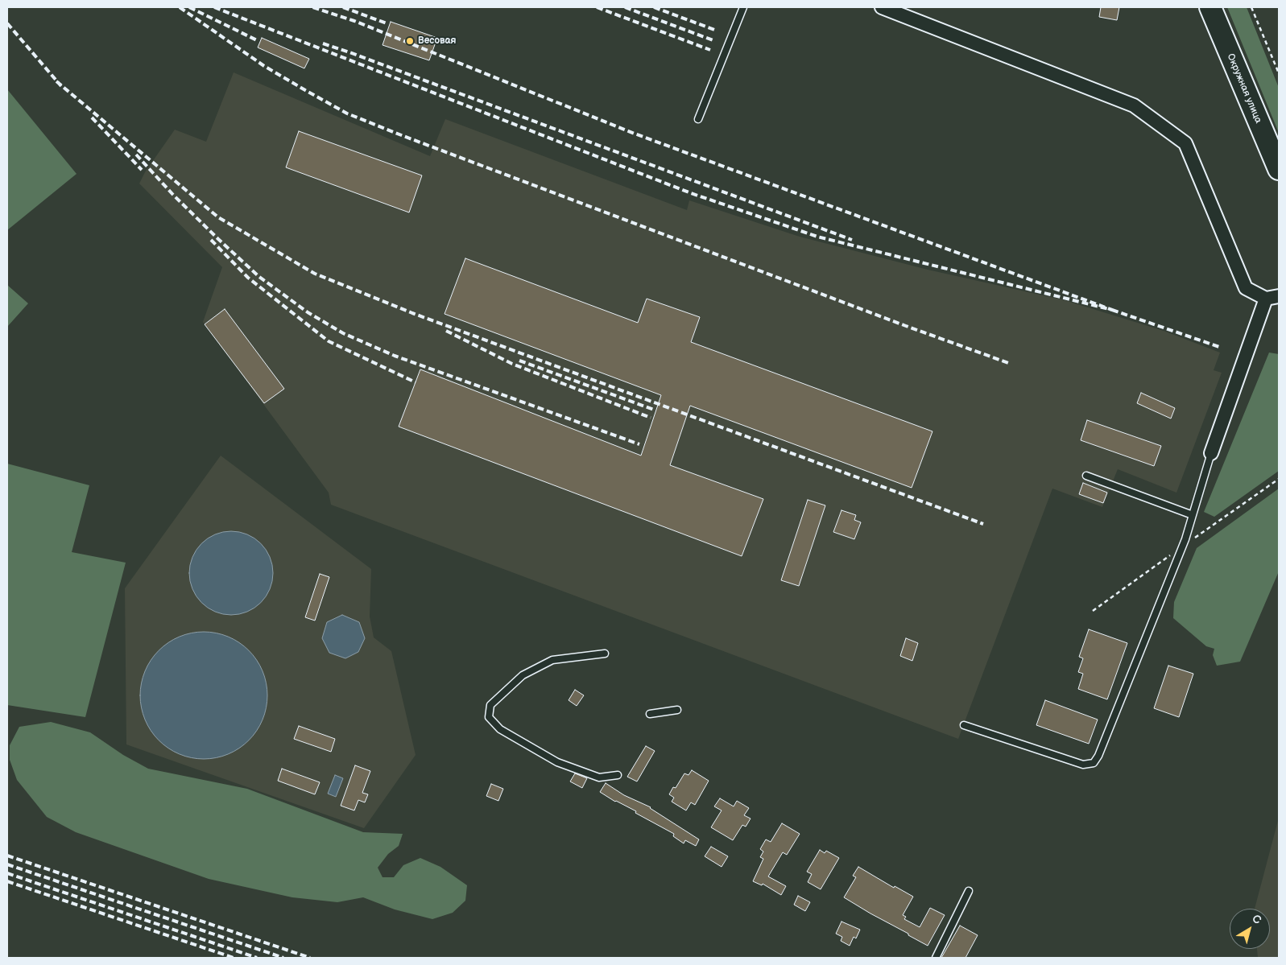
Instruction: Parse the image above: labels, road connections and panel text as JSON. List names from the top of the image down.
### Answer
{
  "streets": {
    "highway": ["Окружная улица"]
  },
  "places": ["Весовая"],
  "north": "top right"
}
